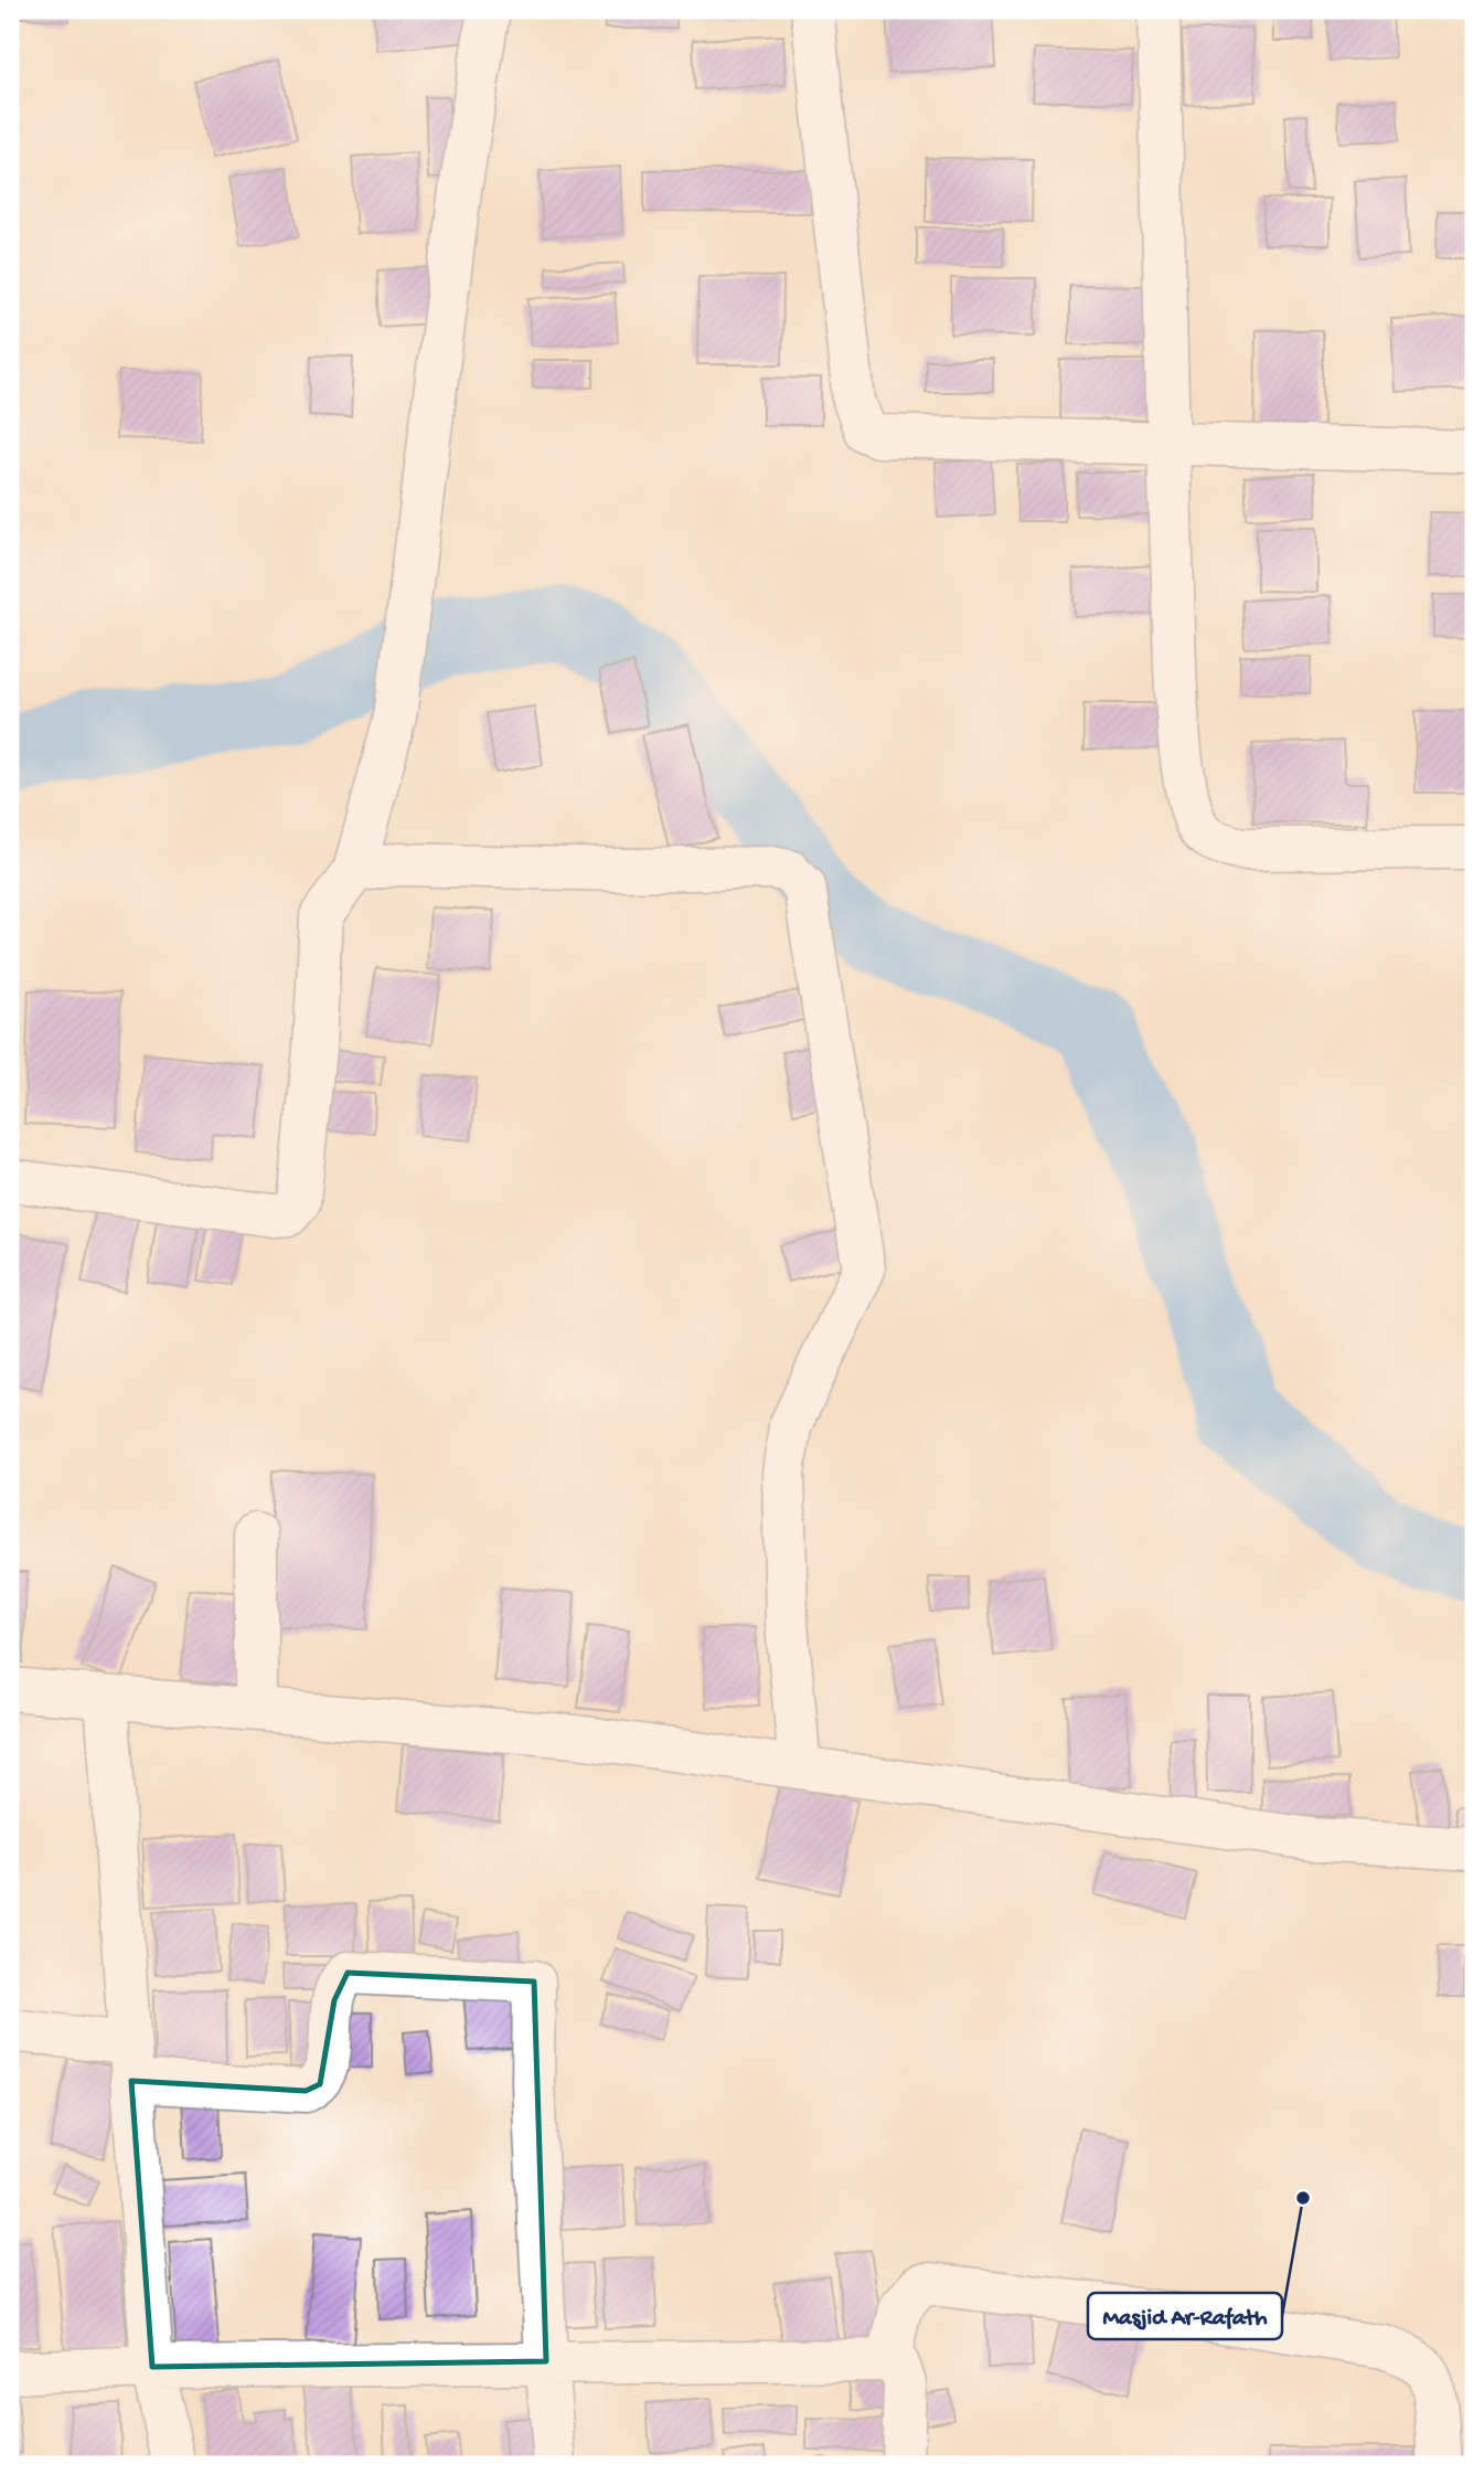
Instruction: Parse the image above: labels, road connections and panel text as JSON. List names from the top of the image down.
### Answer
{
  "places": ["Masjid Ar-Rafath"]
}
